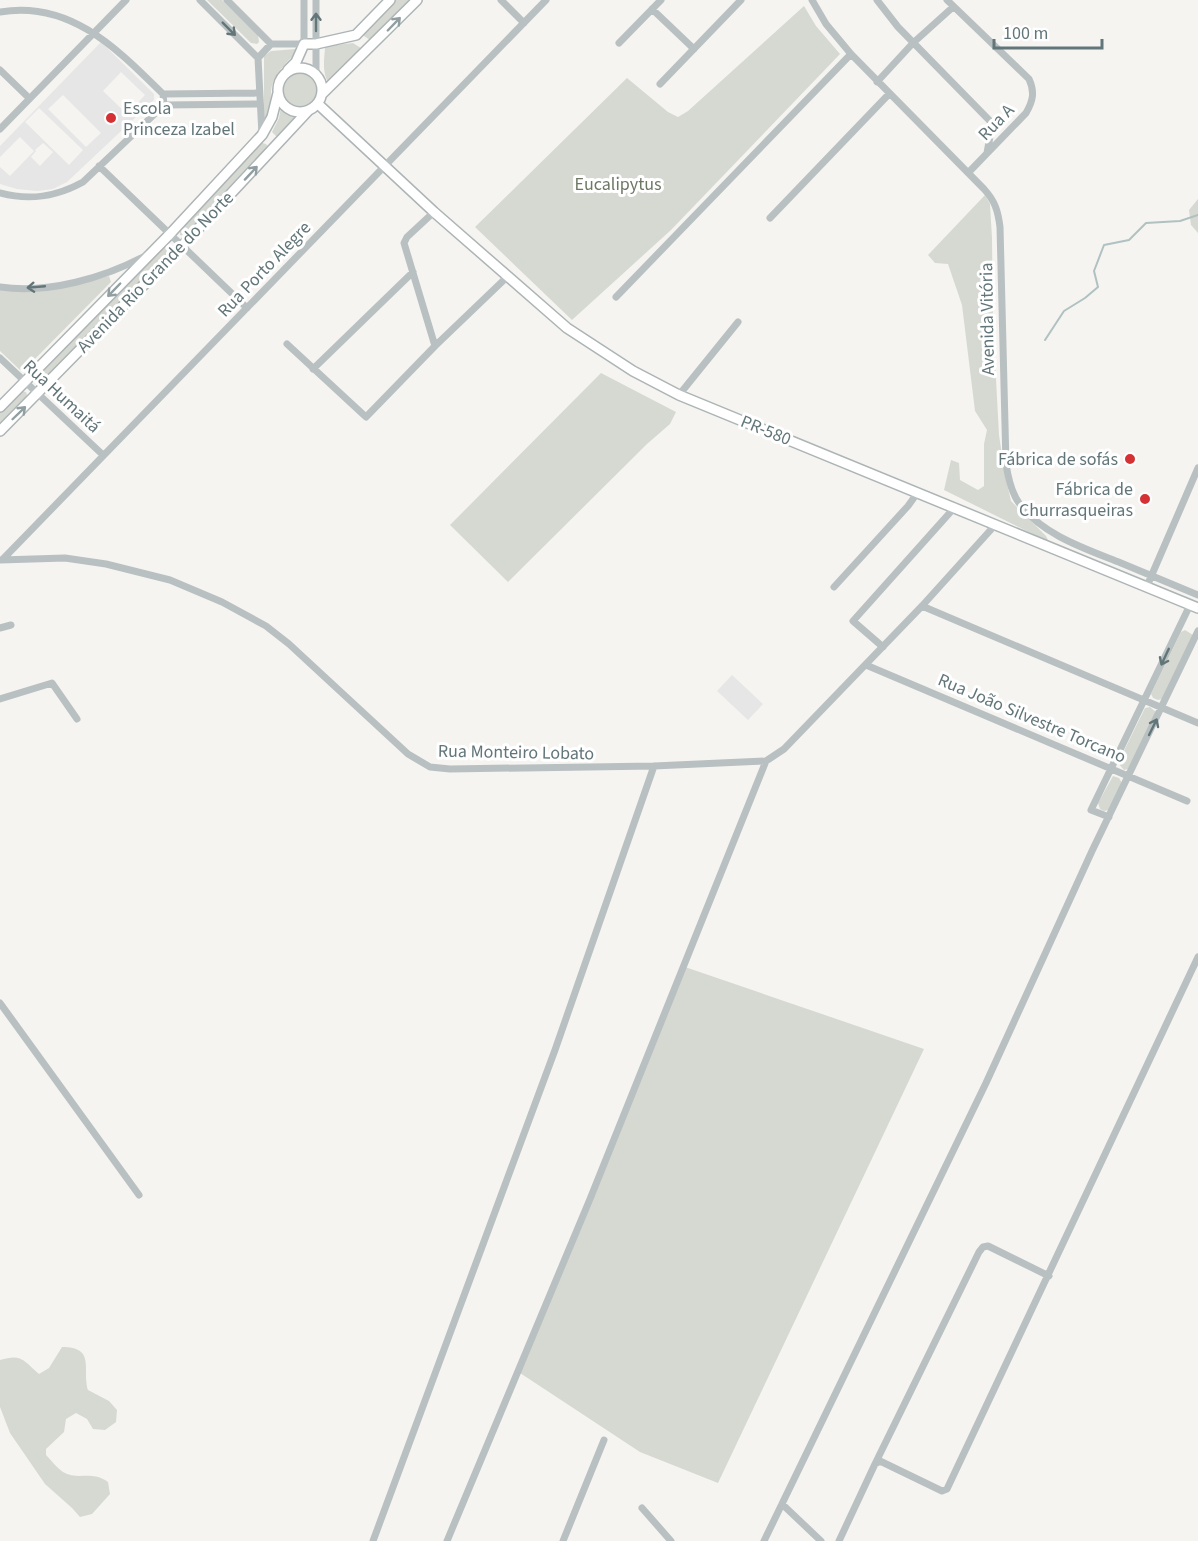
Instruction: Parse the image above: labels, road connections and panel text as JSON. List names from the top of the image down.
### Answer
{
  "streets": {
    "main road": ["Avenida Rio Grande do Norte", "PR-580"],
    "street": [
      "Rua A",
      "Rua Porto Alegre",
      "Avenida Vitória",
      "Rua Humaitá",
      "Rua João Silvestre Torcano",
      "Rua Monteiro Lobato"
    ]
  },
  "crossings": [
    ["Rua A", "Avenida Vitória"],
    ["Rua Porto Alegre", "Rua Humaitá"],
    ["Rua Porto Alegre", "PR-580"],
    ["Rua Porto Alegre", "Rua Monteiro Lobato"],
    ["Avenida Rio Grande do Norte", "Rua Humaitá"],
    ["Avenida Rio Grande do Norte", "PR-580"]
  ],
  "parks": ["Eucalipytus"],
  "places": ["Escola Princeza Izabel", "Fábrica de sofás", "Fábrica de Churrasqueiras"],
  "scale_bar": "100 m"
}
